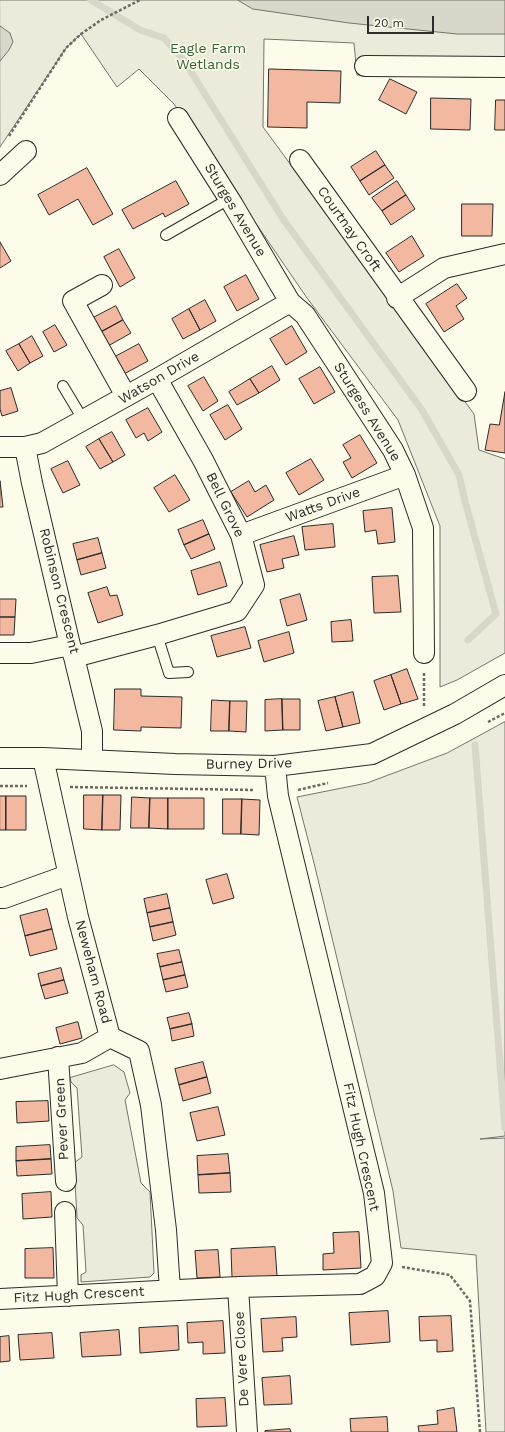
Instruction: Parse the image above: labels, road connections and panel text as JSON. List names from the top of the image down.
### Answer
{
  "streets": {
    "street": [
      "Sturges Avenue",
      "Courtnay Croft",
      "Watson Drive",
      "Sturgess Avenue",
      "Bell Grove",
      "Watts Drive",
      "Robinson Crescent",
      "Burney Drive",
      "Neweham Road",
      "Pever Green",
      "Fitz Hugh Crescent",
      "De Vere Close"
    ]
  },
  "crossings": [
    ["Sturges Avenue", "Watson Drive"],
    ["Sturges Avenue", "Sturgess Avenue"],
    ["Watson Drive", "Sturgess Avenue"],
    ["Watson Drive", "Bell Grove"],
    ["Watson Drive", "Robinson Crescent"],
    ["Sturgess Avenue", "Watts Drive"],
    ["Bell Grove", "Watts Drive"],
    ["Bell Grove", "Robinson Crescent"],
    ["Robinson Crescent", "Burney Drive"],
    ["Burney Drive", "Neweham Road"],
    ["Burney Drive", "Fitz Hugh Crescent"],
    ["Neweham Road", "Fitz Hugh Crescent"],
    ["Fitz Hugh Crescent", "De Vere Close"]
  ],
  "parks": ["Eagle Farm Wetlands"],
  "scale_bar": "20 m"
}
